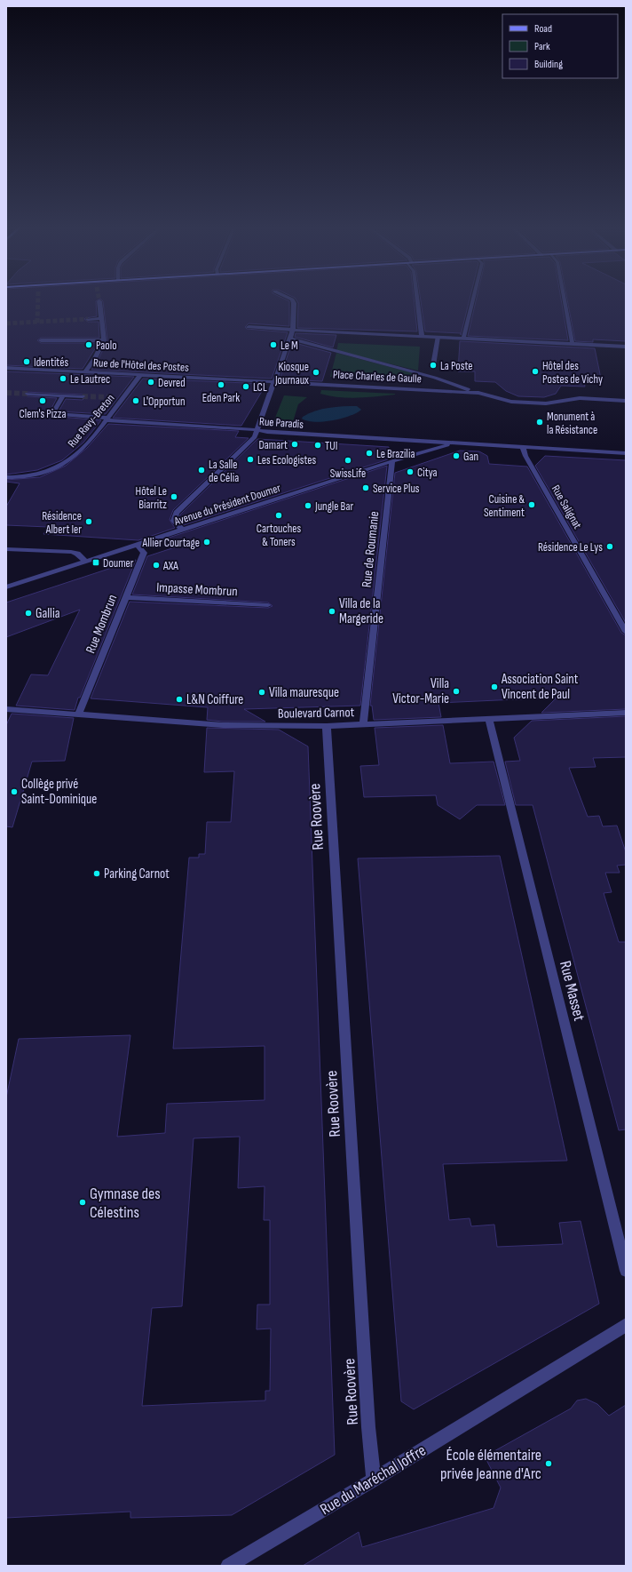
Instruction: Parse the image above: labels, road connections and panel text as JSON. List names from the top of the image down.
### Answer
{
  "streets": {
    "street": [
      "Rue de l'Hôtel des Postes",
      "Place Charles de Gaulle",
      "Rue Ravy-Breton",
      "Rue Paradis",
      "Avenue du Président Doumer",
      "Rue Salignat",
      "Rue de Roumanie",
      "Impasse Mombrun",
      "Rue Mombrun",
      "Boulevard Carnot",
      "Rue Roovère",
      "Rue Masset",
      "Rue du Maréchal Joffre"
    ]
  },
  "crossings": [
    ["Rue de l'Hôtel des Postes", "Place Charles de Gaulle"],
    ["Rue de l'Hôtel des Postes", "Rue Ravy-Breton"],
    ["Rue Ravy-Breton", "Rue Paradis"],
    ["Rue Paradis", "Avenue du Président Doumer"],
    ["Avenue du Président Doumer", "Rue de Roumanie"],
    ["Avenue du Président Doumer", "Rue Mombrun"],
    ["Rue de Roumanie", "Boulevard Carnot"],
    ["Impasse Mombrun", "Rue Mombrun"],
    ["Rue Mombrun", "Boulevard Carnot"],
    ["Boulevard Carnot", "Rue Roovère"],
    ["Boulevard Carnot", "Rue Masset"],
    ["Rue Roovère", "Rue du Maréchal Joffre"]
  ],
  "places": {
    "other": [
      "Paolo",
      "Le M",
      "Identités",
      "La Poste",
      "Hôtel des Postes de Vichy",
      "Kiosque Journaux",
      "Le Lautrec",
      "Devred",
      "Eden Park",
      "LCL",
      "Clem's Pizza",
      "L'Opportun",
      "Monument à la Résistance",
      "Damart",
      "TUI",
      "Le Brazilia",
      "Gan",
      "Les Ecologistes",
      "SwissLife",
      "La Salle de Célia",
      "Citya",
      "Service Plus",
      "Hôtel Le Biarritz",
      "Cuisine & Sentiment",
      "Jungle Bar",
      "Cartouches & Toners",
      "Résidence Albert Ier",
      "Allier Courtage",
      "Résidence Le Lys",
      "AXA",
      "Villa de la Margeride",
      "Gallia",
      "Association Saint Vincent de Paul",
      "Villa Victor-Marie",
      "Villa mauresque",
      "L&N Coiffure",
      "Collège privé Saint-Dominique",
      "Parking Carnot",
      "Gymnase des Célestins",
      "École élémentaire privée Jeanne d'Arc"
    ],
    "transit": ["Doumer"]
  },
  "legend": ["Road", "Park", "Building"]
}
